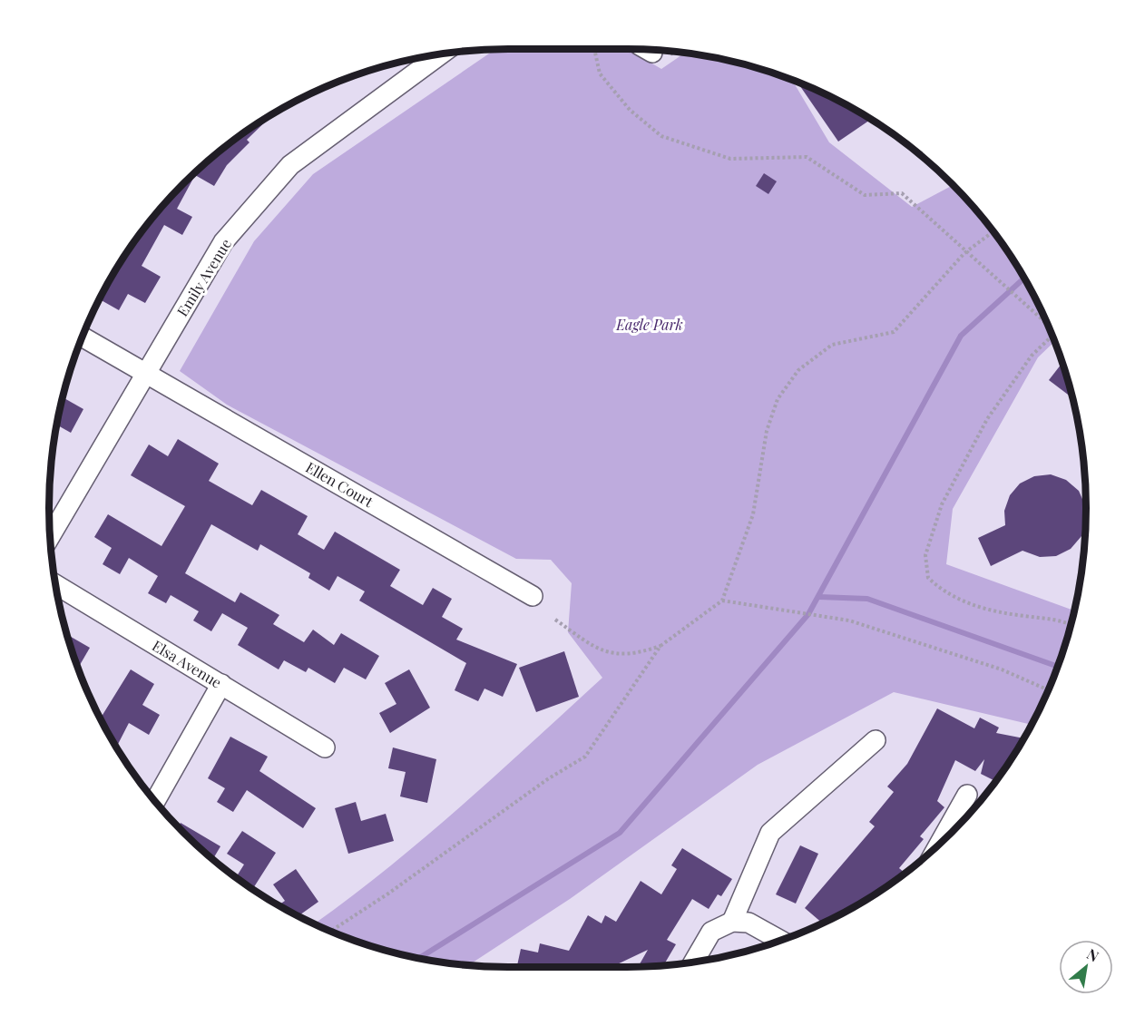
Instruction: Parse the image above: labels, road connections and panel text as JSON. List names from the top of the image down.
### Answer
{
  "streets": {
    "street": ["Emily Avenue", "Ellen Court", "Elsa Avenue"]
  },
  "crossings": [
    ["Emily Avenue", "Ellen Court"]
  ],
  "parks": ["Eagle Park"],
  "north": "top right"
}
